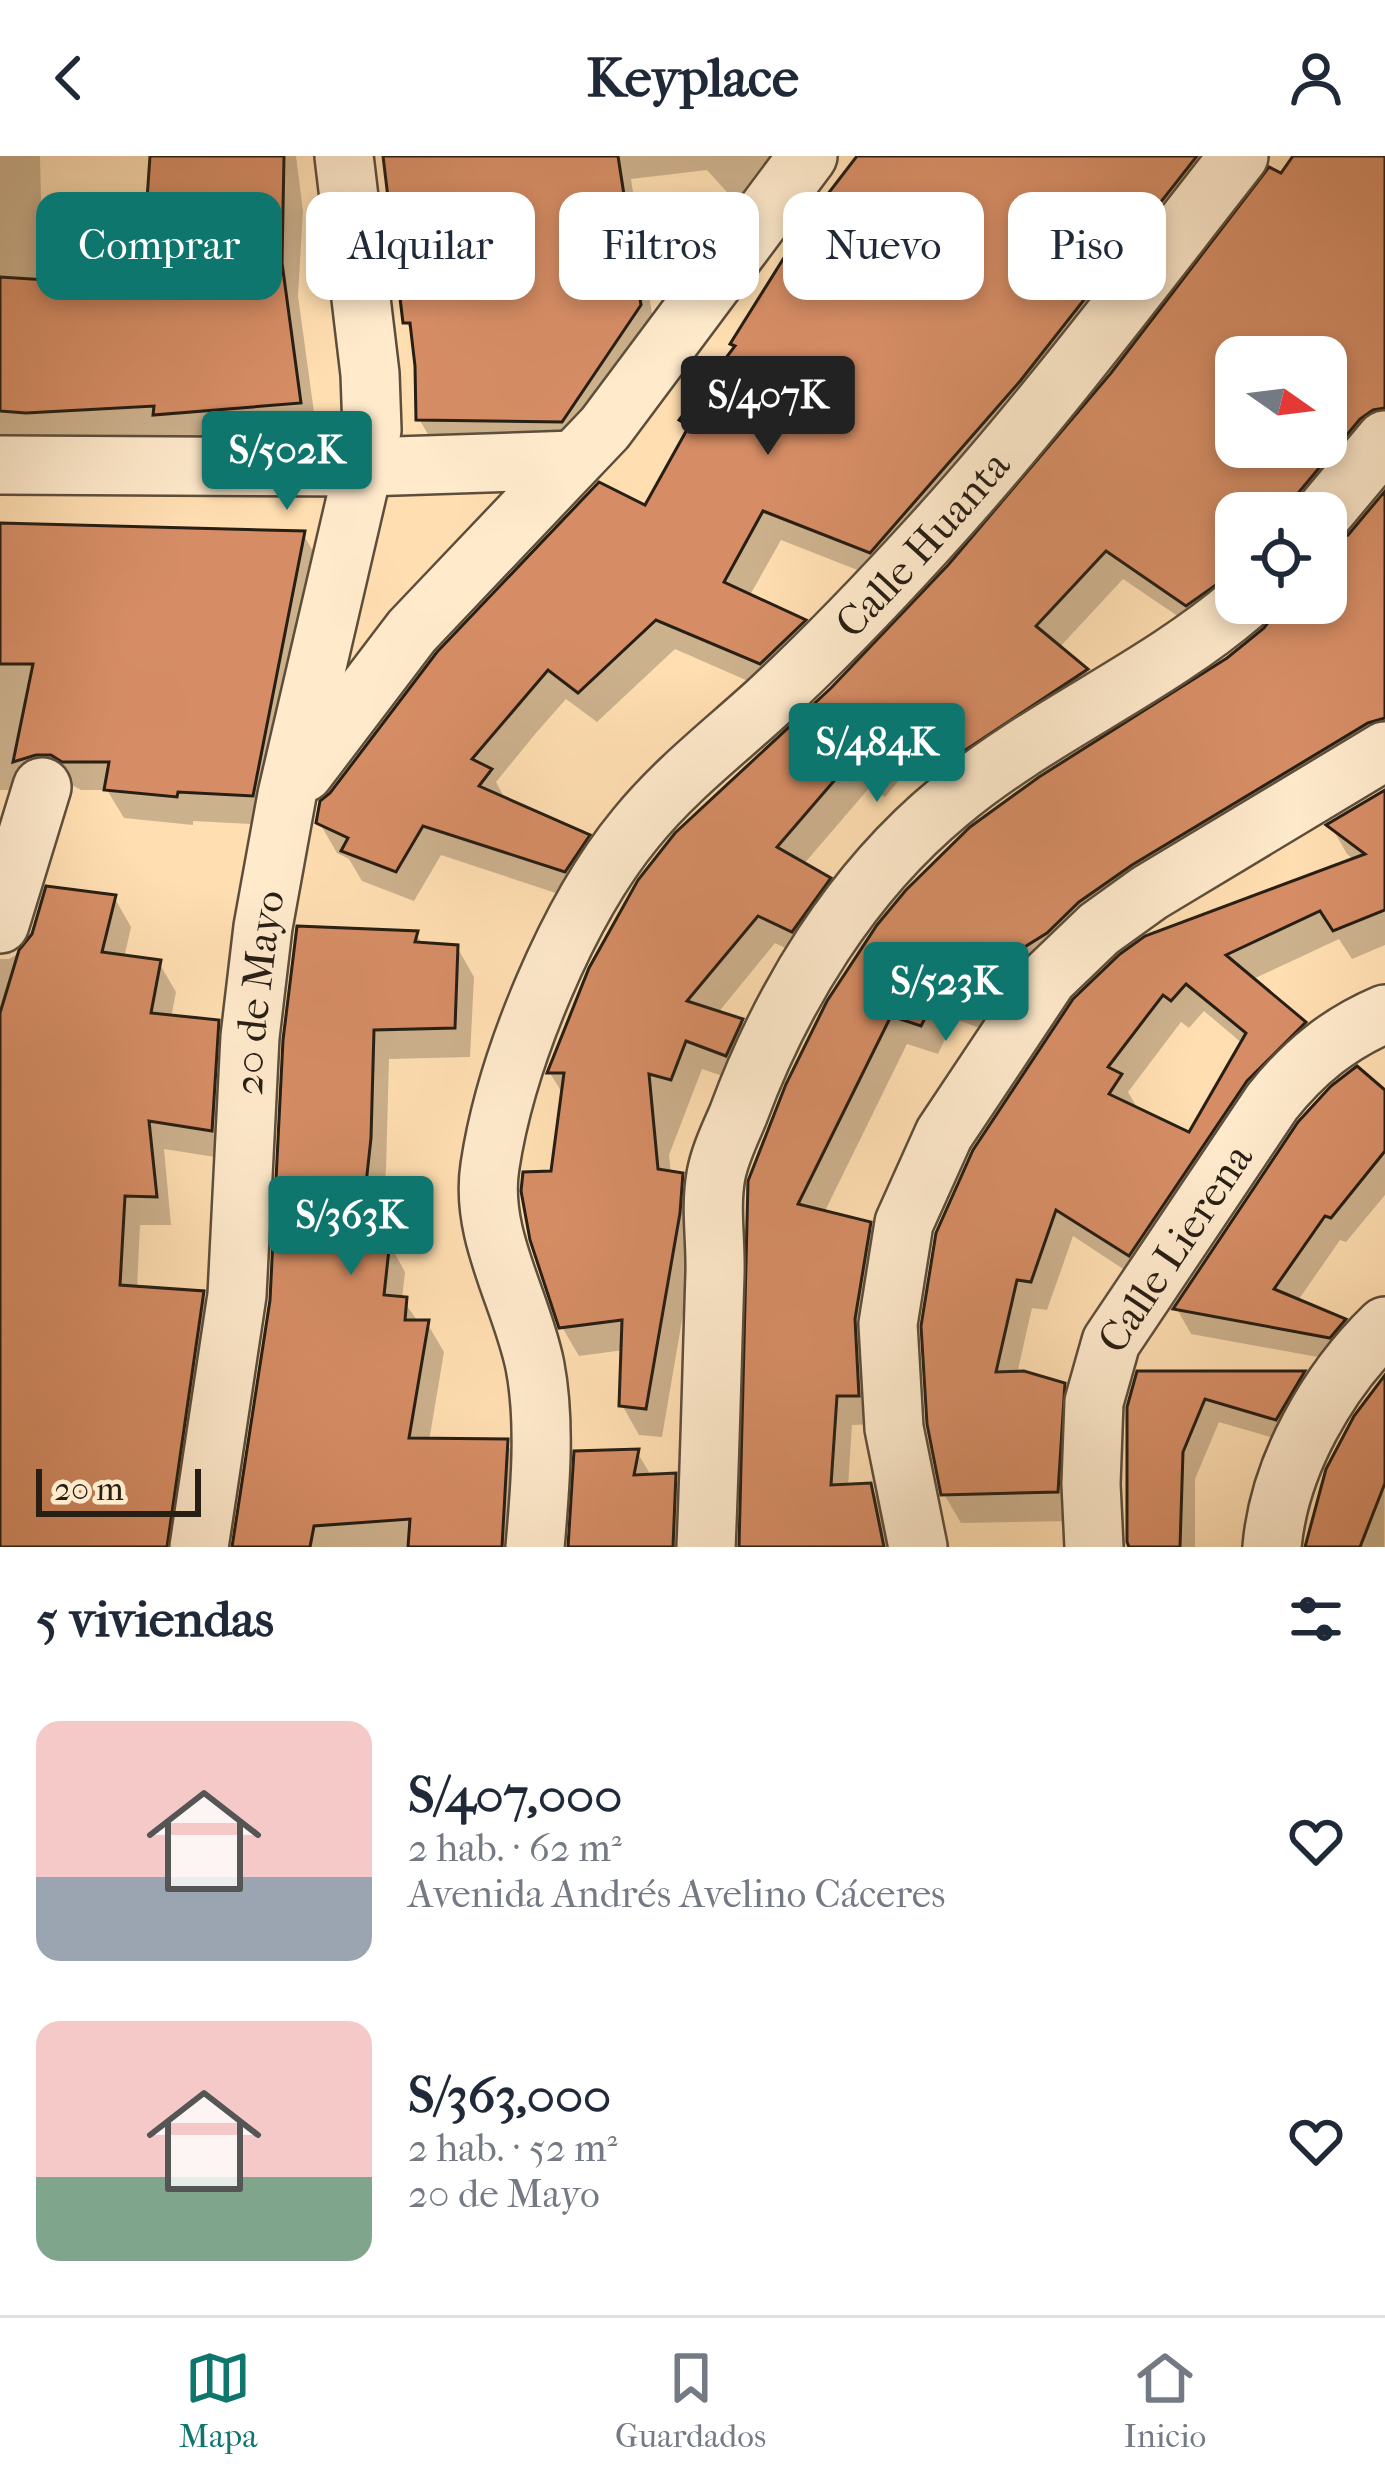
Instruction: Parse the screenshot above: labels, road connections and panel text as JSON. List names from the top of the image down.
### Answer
{
  "streets": {
    "street": ["Calle Huanta", "20 de Mayo", "Calle Lierena"]
  },
  "scale_bar": "20 m",
  "north": "right",
  "page": {
    "header": "Keyplace",
    "chip": [
      "Comprar",
      "Alquilar",
      "Filtros",
      "Nuevo",
      "Piso"
    ],
    "price": [
      "S/407K",
      "S/502K",
      "S/484K",
      "S/523K",
      "S/363K"
    ],
    "scale": "20 m",
    "heading": "5 viviendas",
    "list": [
      {
        "name": "S/407,000",
        "note": "2 hab. · 62 m² · Avenida Andrés Avelino Cáceres"
      },
      {
        "name": "S/363,000",
        "note": "2 hab. · 52 m² · 20 de Mayo"
      }
    ],
    "tabs": ["Mapa", "Guardados", "Inicio"]
  }
}
